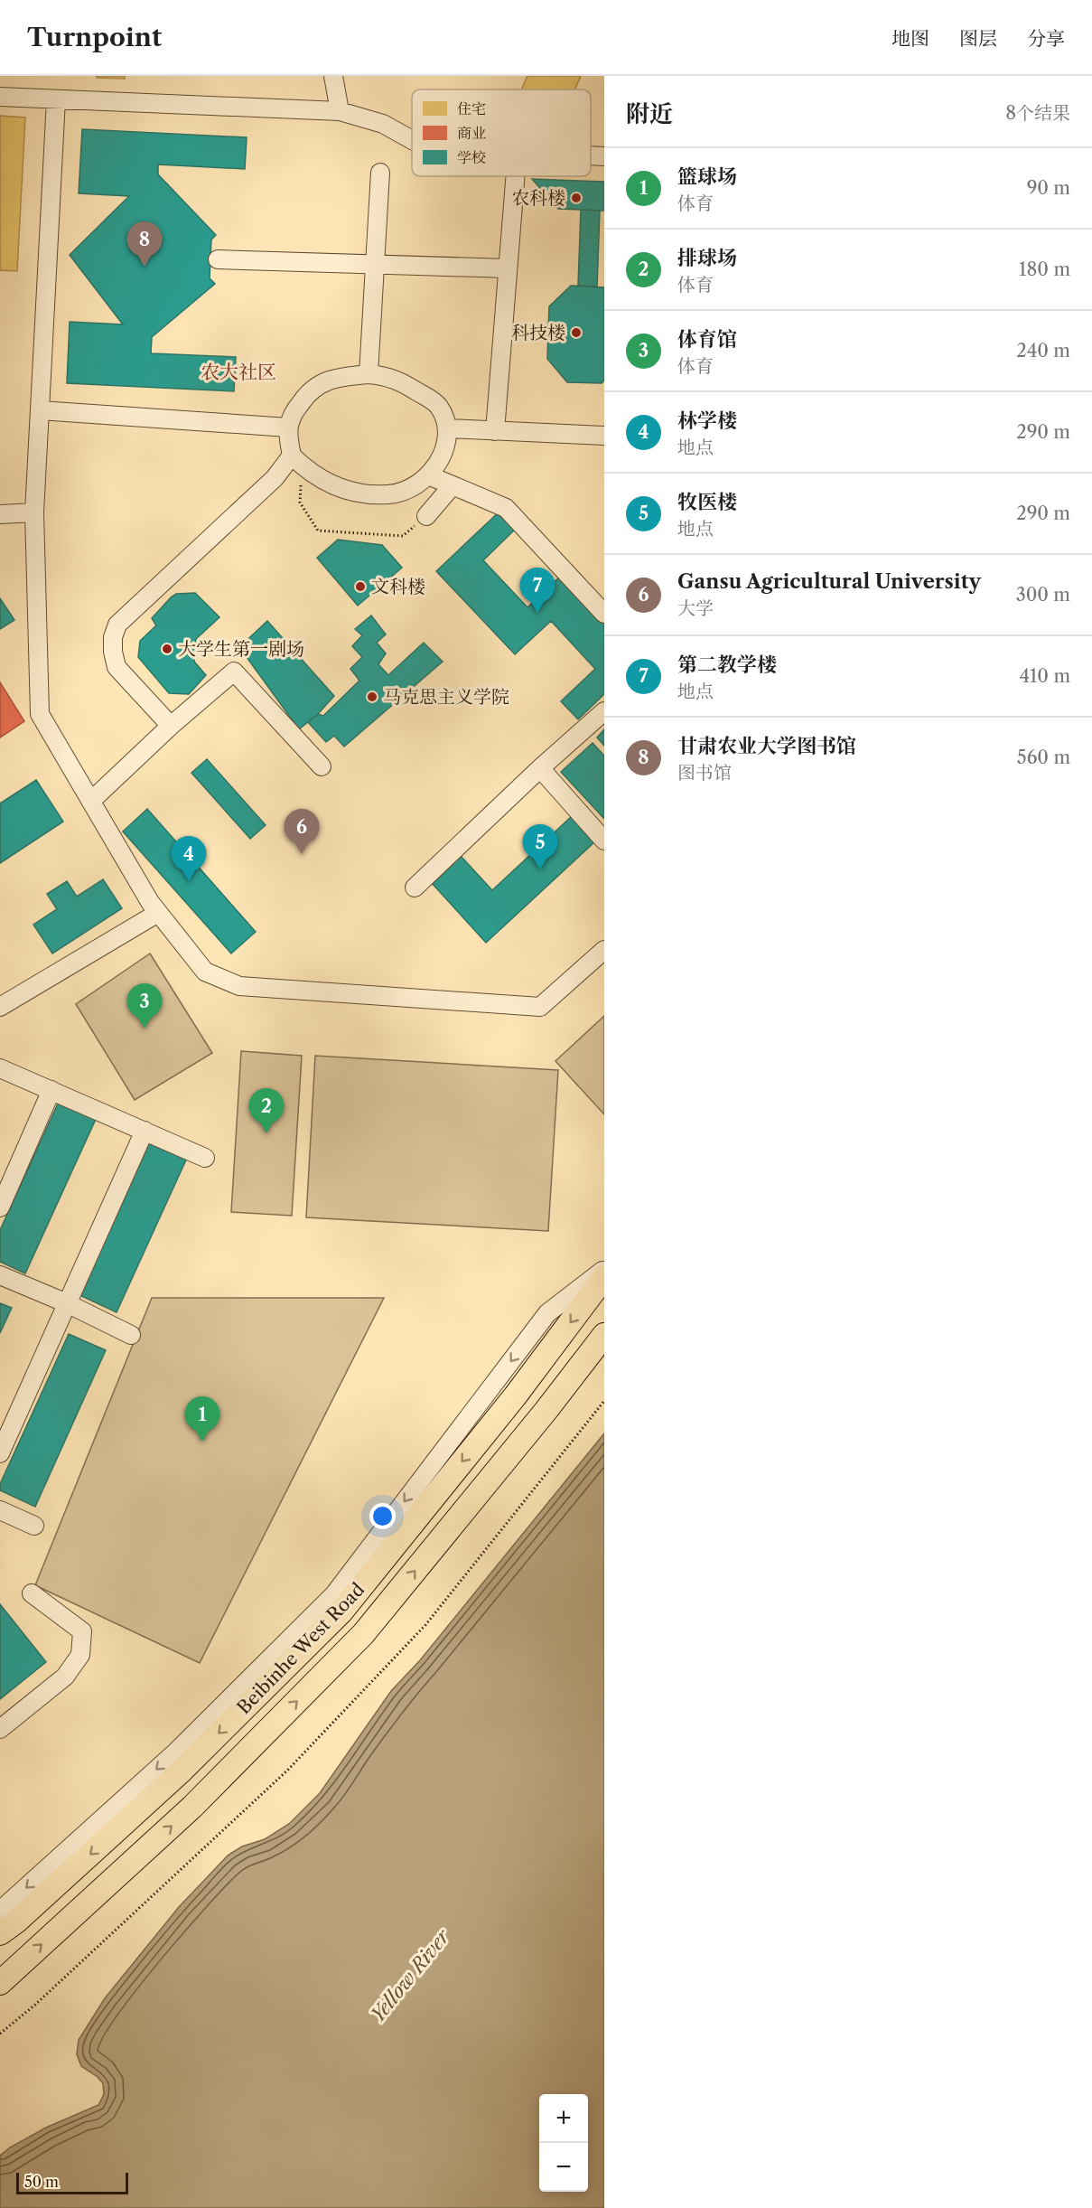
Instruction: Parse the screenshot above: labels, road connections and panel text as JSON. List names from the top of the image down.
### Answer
{
  "streets": {
    "main road": ["Beibinhe West Road"]
  },
  "districts": ["农大社区"],
  "water": ["Yellow River"],
  "places": [
    "农科楼",
    "科技楼",
    "文科楼",
    "大学生第一剧场",
    "马克思主义学院"
  ],
  "legend": ["住宅", "商业", "学校"],
  "scale_bar": "50 m",
  "page": {
    "header": "Turnpoint",
    "nav": ["地图", "图层", "分享"],
    "heading": ["附近", "8个结果"],
    "list": [
      {
        "mark": "1",
        "name": "篮球场",
        "note": "体育",
        "value": "90 m"
      },
      {
        "mark": "2",
        "name": "排球场",
        "note": "体育",
        "value": "180 m"
      },
      {
        "mark": "3",
        "name": "体育馆",
        "note": "体育",
        "value": "240 m"
      },
      {
        "mark": "4",
        "name": "林学楼",
        "note": "地点",
        "value": "290 m"
      },
      {
        "mark": "5",
        "name": "牧医楼",
        "note": "地点",
        "value": "290 m"
      },
      {
        "mark": "6",
        "name": "Gansu Agricultural University",
        "note": "大学",
        "value": "300 m"
      },
      {
        "mark": "7",
        "name": "第二教学楼",
        "note": "地点",
        "value": "410 m"
      },
      {
        "mark": "8",
        "name": "甘肃农业大学图书馆",
        "note": "图书馆",
        "value": "560 m"
      }
    ],
    "pins": [
      "8",
      "7",
      "6",
      "5",
      "4",
      "3",
      "2",
      "1"
    ],
    "map_buttons": ["+", "−"],
    "scale": "50 m"
  }
}
